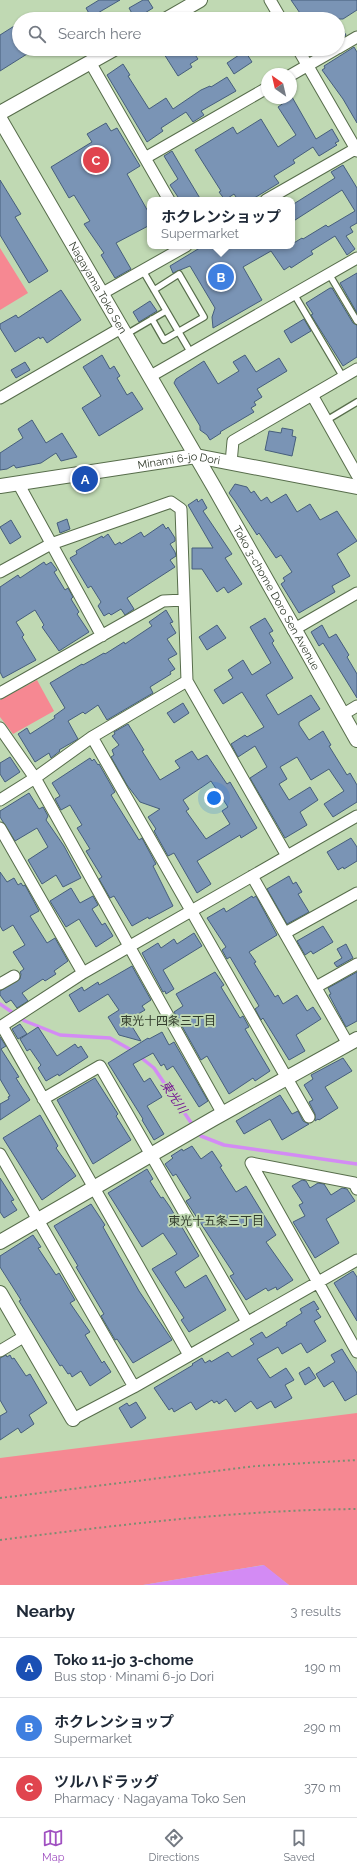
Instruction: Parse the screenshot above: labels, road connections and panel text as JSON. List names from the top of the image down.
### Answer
{
  "streets": {
    "street": ["Nagayama Toko Sen", "Minami 6-jo Dori", "Toko 3-chome Doro Sen Avenue"]
  },
  "crossings": [
    ["Nagayama Toko Sen", "Minami 6-jo Dori"],
    ["Nagayama Toko Sen", "Toko 3-chome Doro Sen Avenue"],
    ["Minami 6-jo Dori", "Toko 3-chome Doro Sen Avenue"]
  ],
  "districts": ["東光十四条三丁目", "東光十五条三丁目"],
  "water": ["東光川"],
  "north": "top left",
  "page": {
    "search": "Search here",
    "pins": ["C", "B", "A"],
    "popup": ["ホクレンショップ", "Supermarket"],
    "heading": ["Nearby", "3 results"],
    "list": [
      {
        "mark": "A",
        "name": "Toko 11-jo 3-chome",
        "note": "Bus stop · Minami 6-jo Dori",
        "value": "190 m"
      },
      {
        "mark": "B",
        "name": "ホクレンショップ",
        "note": "Supermarket",
        "value": "290 m"
      },
      {
        "mark": "C",
        "name": "ツルハドラッグ",
        "note": "Pharmacy · Nagayama Toko Sen",
        "value": "370 m"
      }
    ],
    "nav": ["Map", "Directions", "Saved"]
  }
}
